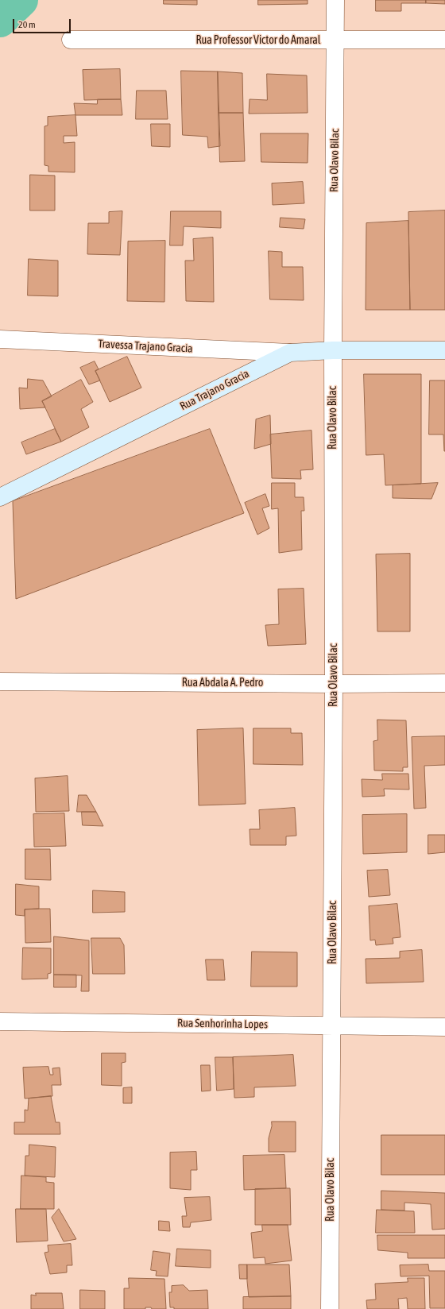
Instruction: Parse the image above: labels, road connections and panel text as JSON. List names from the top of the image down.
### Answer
{
  "streets": {
    "main road": ["Rua Trajano Gracia"],
    "street": [
      "Rua Professor Victor do Amaral",
      "Rua Olavo Bilac",
      "Travessa Trajano Gracia",
      "Rua Abdala A. Pedro",
      "Rua Senhorinha Lopes"
    ]
  },
  "crossings": [
    ["Rua Professor Victor do Amaral", "Rua Olavo Bilac"],
    ["Rua Olavo Bilac", "Rua Trajano Gracia"],
    ["Rua Olavo Bilac", "Rua Abdala A. Pedro"],
    ["Rua Olavo Bilac", "Rua Senhorinha Lopes"],
    ["Travessa Trajano Gracia", "Rua Trajano Gracia"]
  ],
  "scale_bar": "20 m"
}
